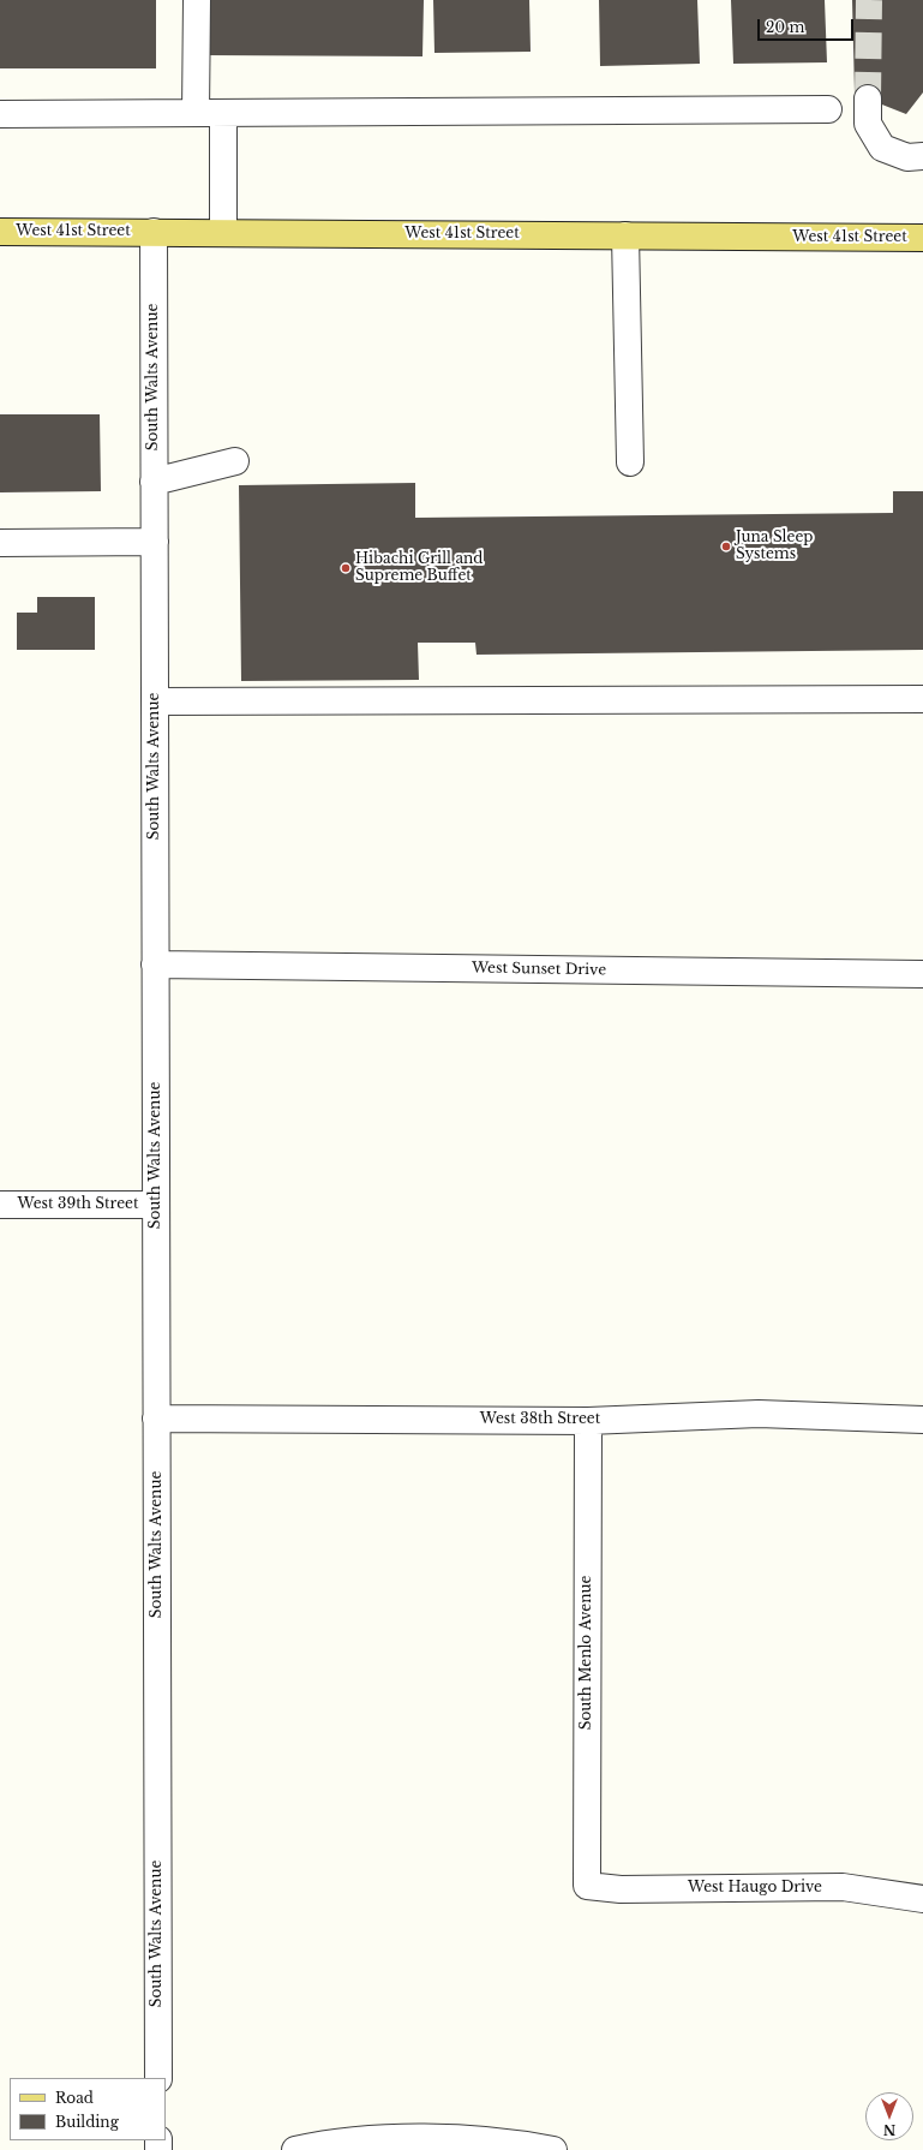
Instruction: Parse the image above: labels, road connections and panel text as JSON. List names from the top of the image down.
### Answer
{
  "streets": {
    "main road": ["West 41st Street"],
    "street": [
      "South Walts Avenue",
      "West Sunset Drive",
      "West 39th Street",
      "West 38th Street",
      "South Menlo Avenue",
      "West Haugo Drive"
    ]
  },
  "crossings": [
    ["West 41st Street", "South Walts Avenue"],
    ["South Walts Avenue", "West Sunset Drive"],
    ["South Walts Avenue", "West 39th Street"],
    ["South Walts Avenue", "West 38th Street"],
    ["West 38th Street", "South Menlo Avenue"],
    ["South Menlo Avenue", "West Haugo Drive"]
  ],
  "places": ["Juna Sleep Systems", "Hibachi Grill and Supreme Buffet"],
  "legend": ["Road", "Building"],
  "scale_bar": "20 m",
  "north": "bottom"
}
